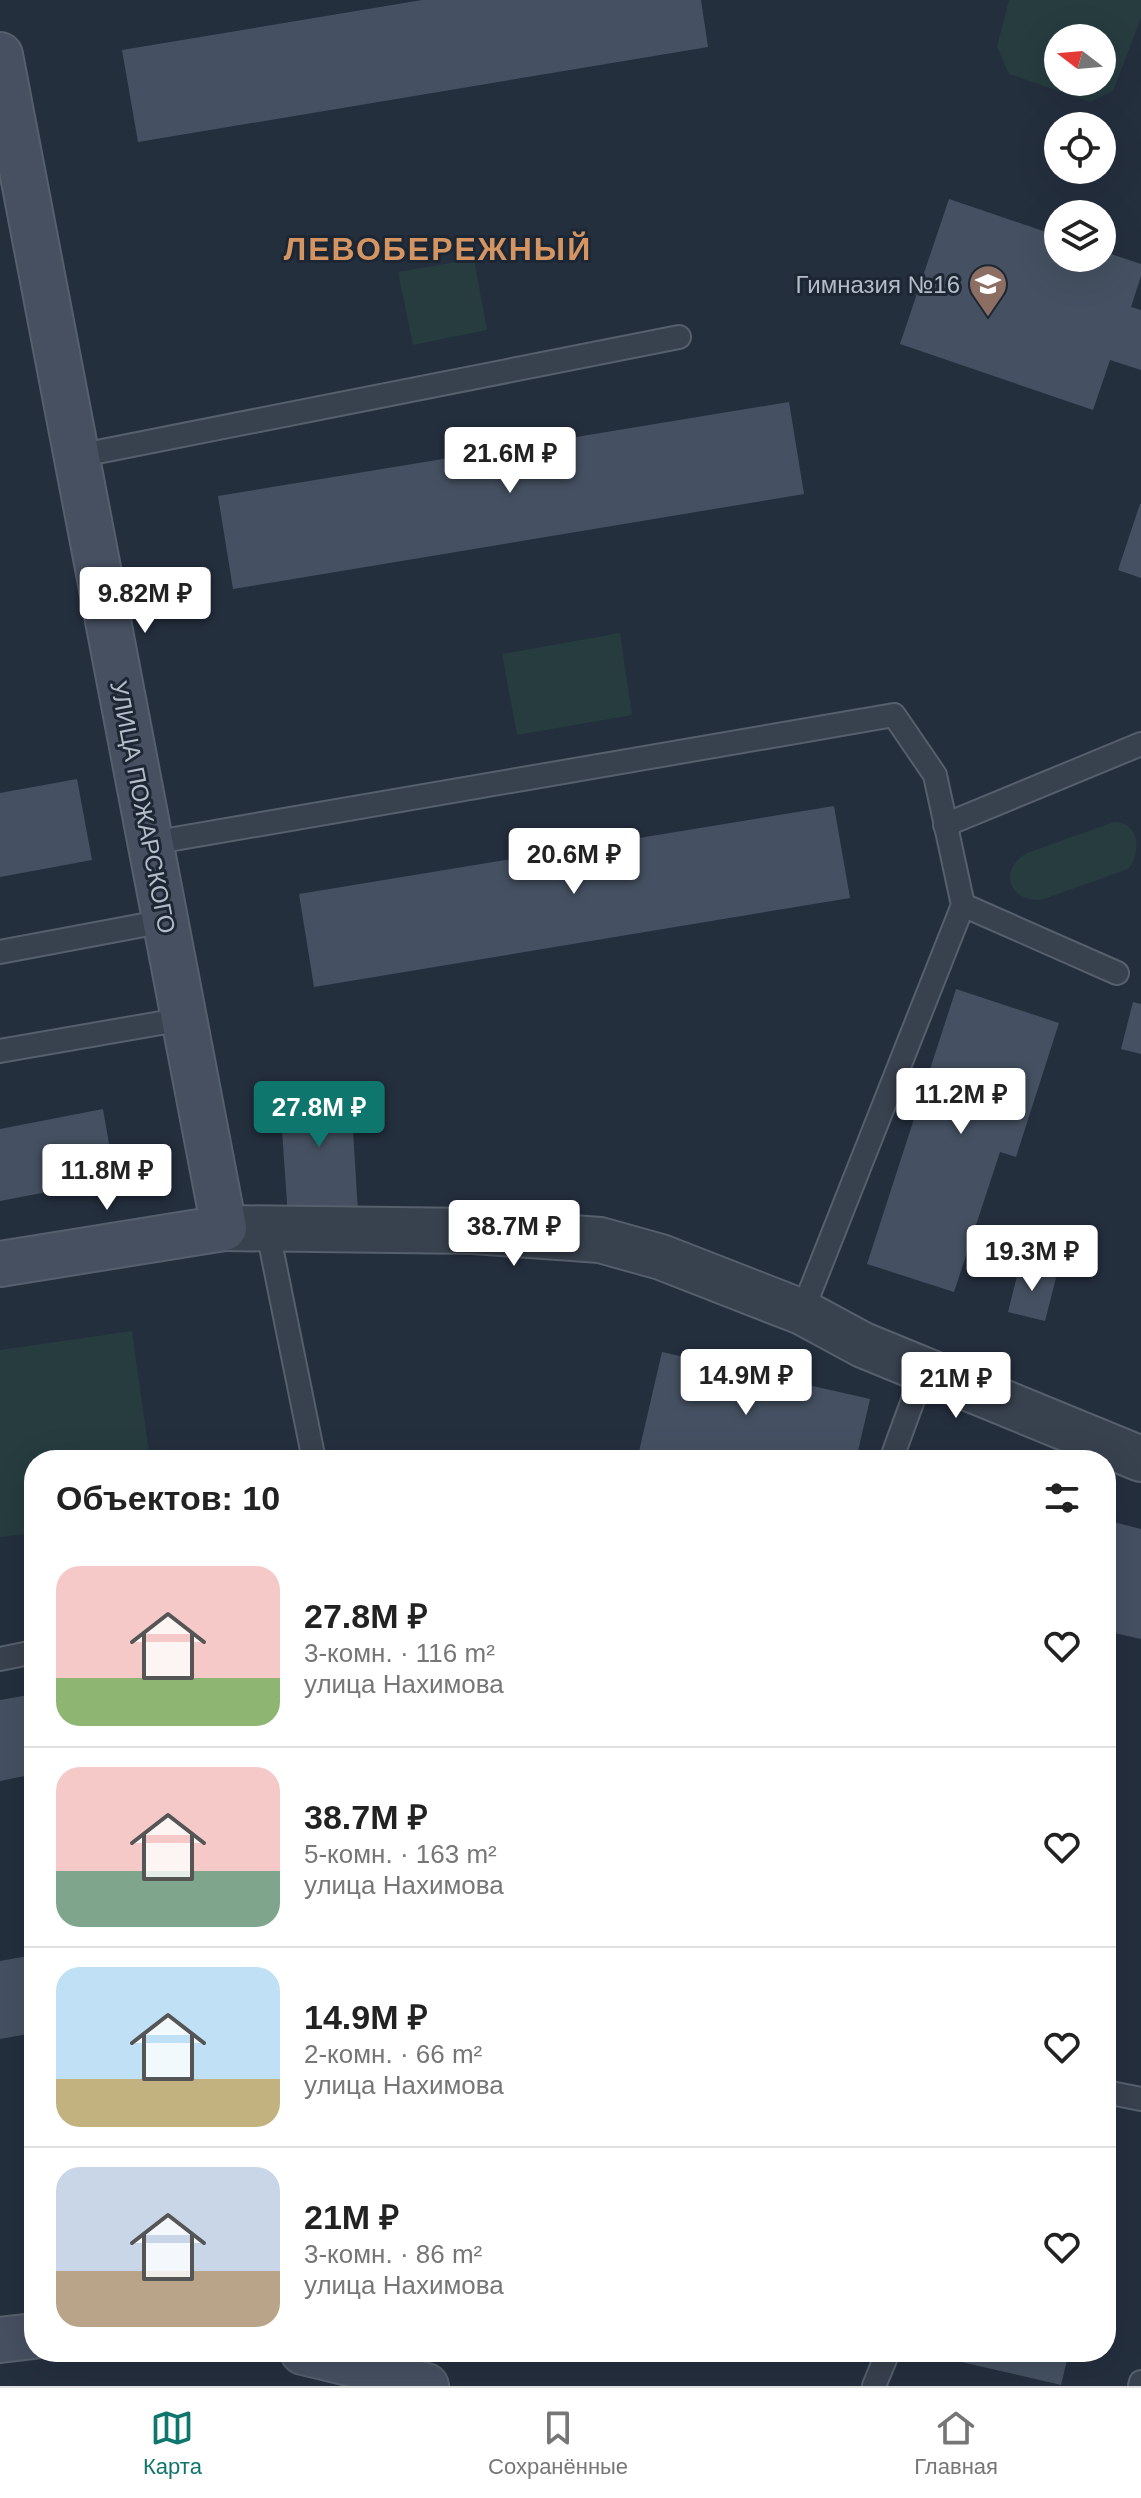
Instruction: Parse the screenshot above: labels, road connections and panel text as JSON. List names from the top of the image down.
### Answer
{
  "streets": {
    "street": ["УЛИЦА ПОЖАРСКОГО"]
  },
  "districts": ["ЛЕВОБЕРЕЖНЫЙ"],
  "places": {
    "school or university": ["Гимназия №16"]
  },
  "north": "left",
  "page": {
    "price": [
      "21.6M ₽",
      "9.82M ₽",
      "20.6M ₽",
      "11.2M ₽",
      "27.8M ₽",
      "11.8M ₽",
      "38.7M ₽",
      "19.3M ₽",
      "14.9M ₽",
      "21M ₽"
    ],
    "heading": "Объектов: 10",
    "list": [
      {
        "name": "27.8M ₽",
        "note": "3-комн. · 116 m² · улица Нахимова"
      },
      {
        "name": "38.7M ₽",
        "note": "5-комн. · 163 m² · улица Нахимова"
      },
      {
        "name": "14.9M ₽",
        "note": "2-комн. · 66 m² · улица Нахимова"
      },
      {
        "name": "21M ₽",
        "note": "3-комн. · 86 m² · улица Нахимова"
      }
    ],
    "tabs": ["Карта", "Сохранённые", "Главная"]
  }
}
